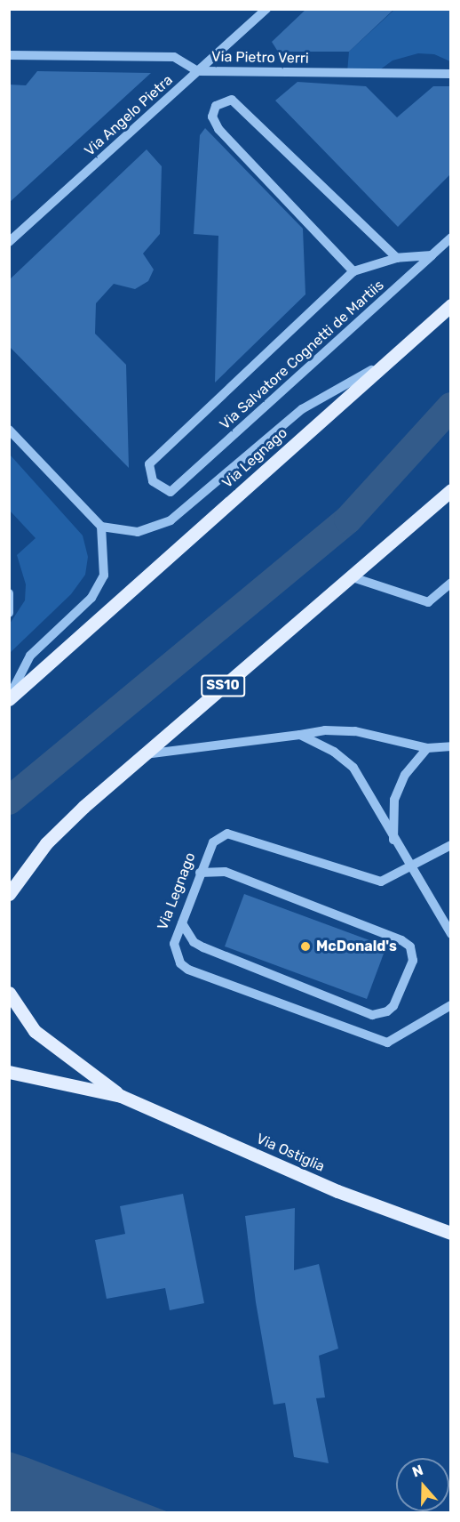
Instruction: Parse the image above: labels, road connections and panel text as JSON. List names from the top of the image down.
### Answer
{
  "streets": {
    "main road": ["Via Legnago", "SS10", "Via Ostiglia"],
    "street": ["Via Pietro Verri", "Via Angelo Pietra", "Via Salvatore Cognetti de Martiis"]
  },
  "crossings": [
    ["Via Pietro Verri", "Via Angelo Pietra"]
  ],
  "places": ["McDonald's"],
  "north": "top"
}
